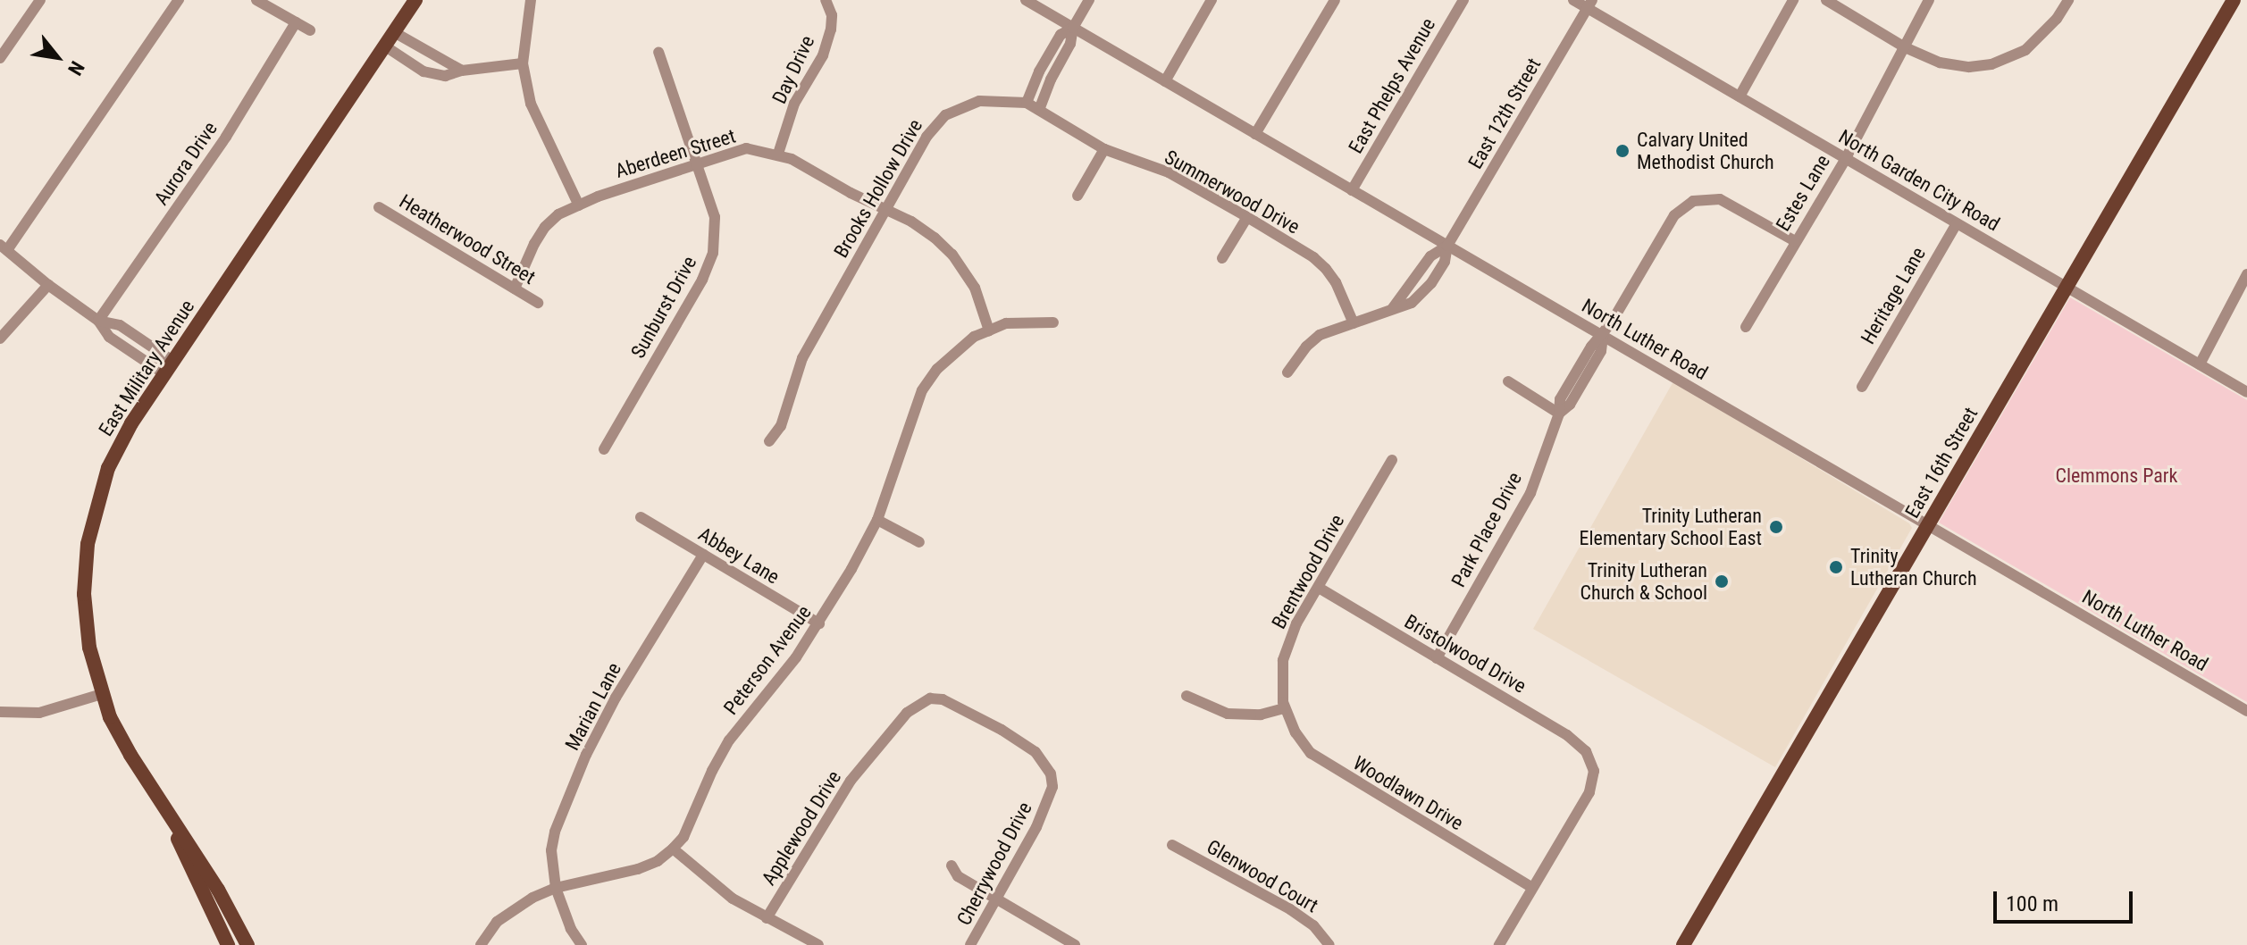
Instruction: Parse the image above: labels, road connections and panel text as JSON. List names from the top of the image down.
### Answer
{
  "streets": {
    "main road": ["East Military Avenue", "East 16th Street"],
    "street": [
      "Day Drive",
      "East Phelps Avenue",
      "East 12th Street",
      "Aberdeen Street",
      "Aurora Drive",
      "North Garden City Road",
      "Brooks Hollow Drive",
      "Summerwood Drive",
      "Estes Lane",
      "Heatherwood Street",
      "Heritage Lane",
      "Sunburst Drive",
      "North Luther Road",
      "Park Place Drive",
      "Abbey Lane",
      "Brentwood Drive",
      "Bristolwood Drive",
      "Peterson Avenue",
      "Marian Lane",
      "Woodlawn Drive",
      "Applewood Drive",
      "Cherrywood Drive",
      "Glenwood Court"
    ]
  },
  "crossings": [
    ["Day Drive", "Aberdeen Street"],
    ["East Phelps Avenue", "North Luther Road"],
    ["East 12th Street", "North Garden City Road"],
    ["East 12th Street", "Summerwood Drive"],
    ["East 12th Street", "North Luther Road"],
    ["Aberdeen Street", "Brooks Hollow Drive"],
    ["Aberdeen Street", "Heatherwood Street"],
    ["Aberdeen Street", "Sunburst Drive"],
    ["Aberdeen Street", "Peterson Avenue"],
    ["North Garden City Road", "Estes Lane"],
    ["North Garden City Road", "Heritage Lane"],
    ["North Garden City Road", "East 16th Street"],
    ["Brooks Hollow Drive", "Summerwood Drive"],
    ["Estes Lane", "Park Place Drive"],
    ["North Luther Road", "East 16th Street"],
    ["North Luther Road", "Park Place Drive"],
    ["Park Place Drive", "Bristolwood Drive"],
    ["Abbey Lane", "Peterson Avenue"],
    ["Abbey Lane", "Marian Lane"],
    ["Brentwood Drive", "Bristolwood Drive"],
    ["Brentwood Drive", "Woodlawn Drive"],
    ["Bristolwood Drive", "Woodlawn Drive"],
    ["Peterson Avenue", "Marian Lane"],
    ["Applewood Drive", "Cherrywood Drive"]
  ],
  "parks": ["Clemmons Park"],
  "places": [
    "Calvary United Methodist Church",
    "Trinity Lutheran Elementary School East",
    "Trinity Lutheran Church",
    "Trinity Lutheran Church & School"
  ],
  "scale_bar": "100 m",
  "north": "bottom right"
}
